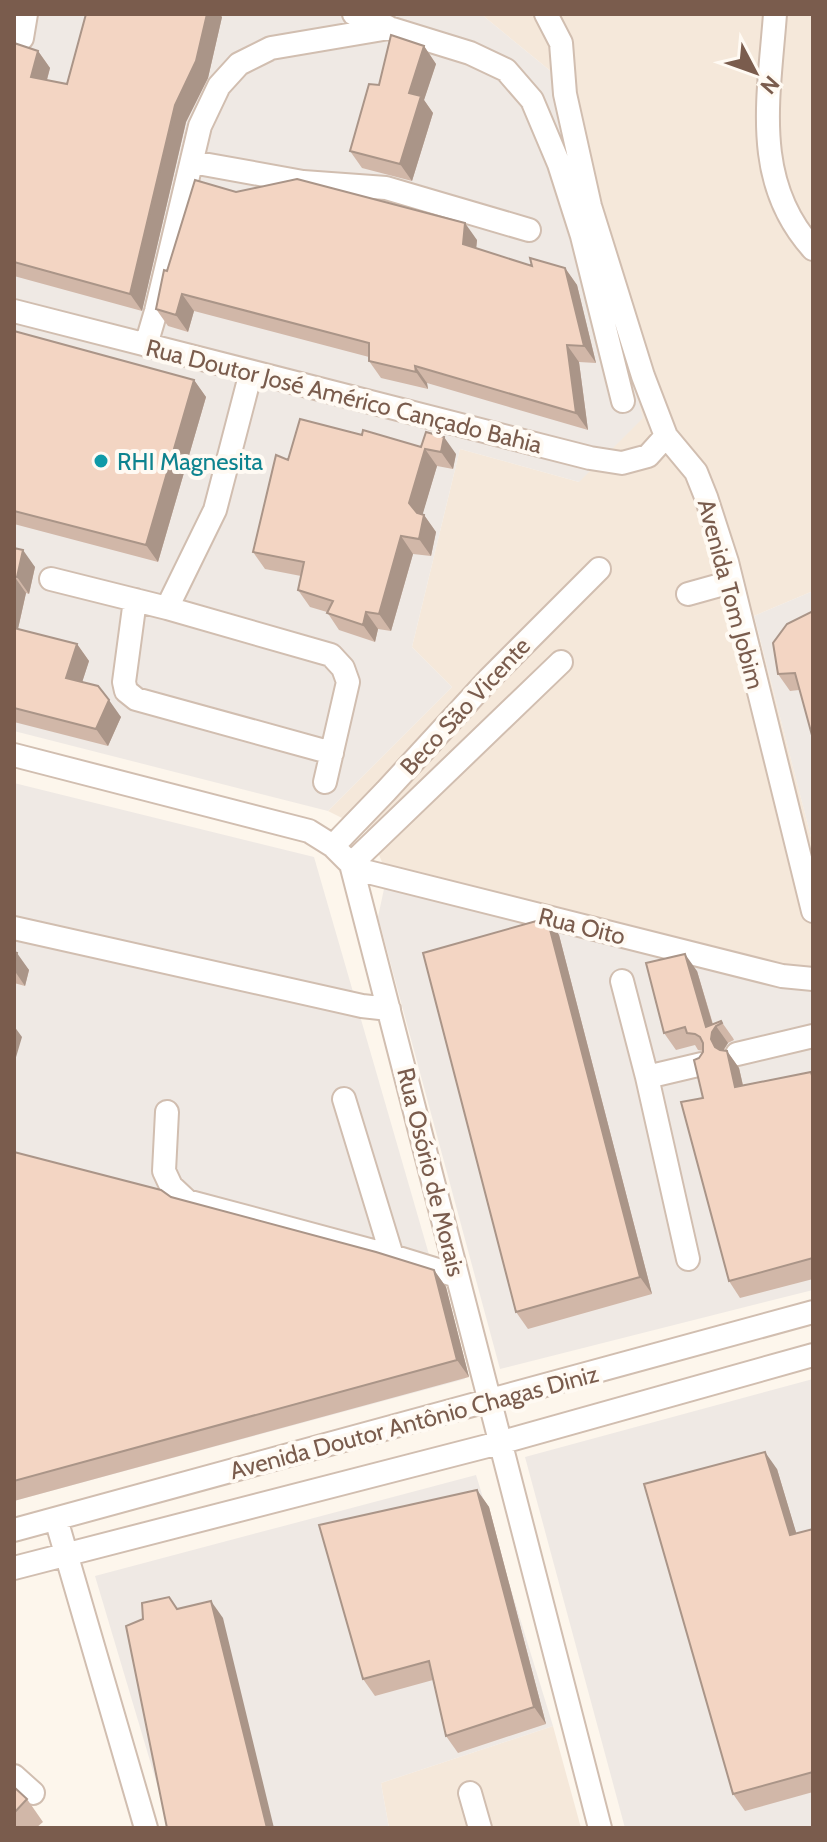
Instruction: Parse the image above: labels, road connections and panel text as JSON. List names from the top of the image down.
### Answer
{
  "streets": {
    "street": [
      "Rua Doutor José Américo Cançado Bahia",
      "Avenida Tom Jobim",
      "Beco São Vicente",
      "Rua Oito",
      "Rua Osório de Morais",
      "Avenida Doutor Antônio Chagas Diniz"
    ]
  },
  "crossings": [
    ["Rua Doutor José Américo Cançado Bahia", "Avenida Tom Jobim"],
    ["Rua Oito", "Rua Osório de Morais"],
    ["Rua Osório de Morais", "Avenida Doutor Antônio Chagas Diniz"]
  ],
  "places": ["RHI Magnesita"],
  "north": "bottom right"
}
